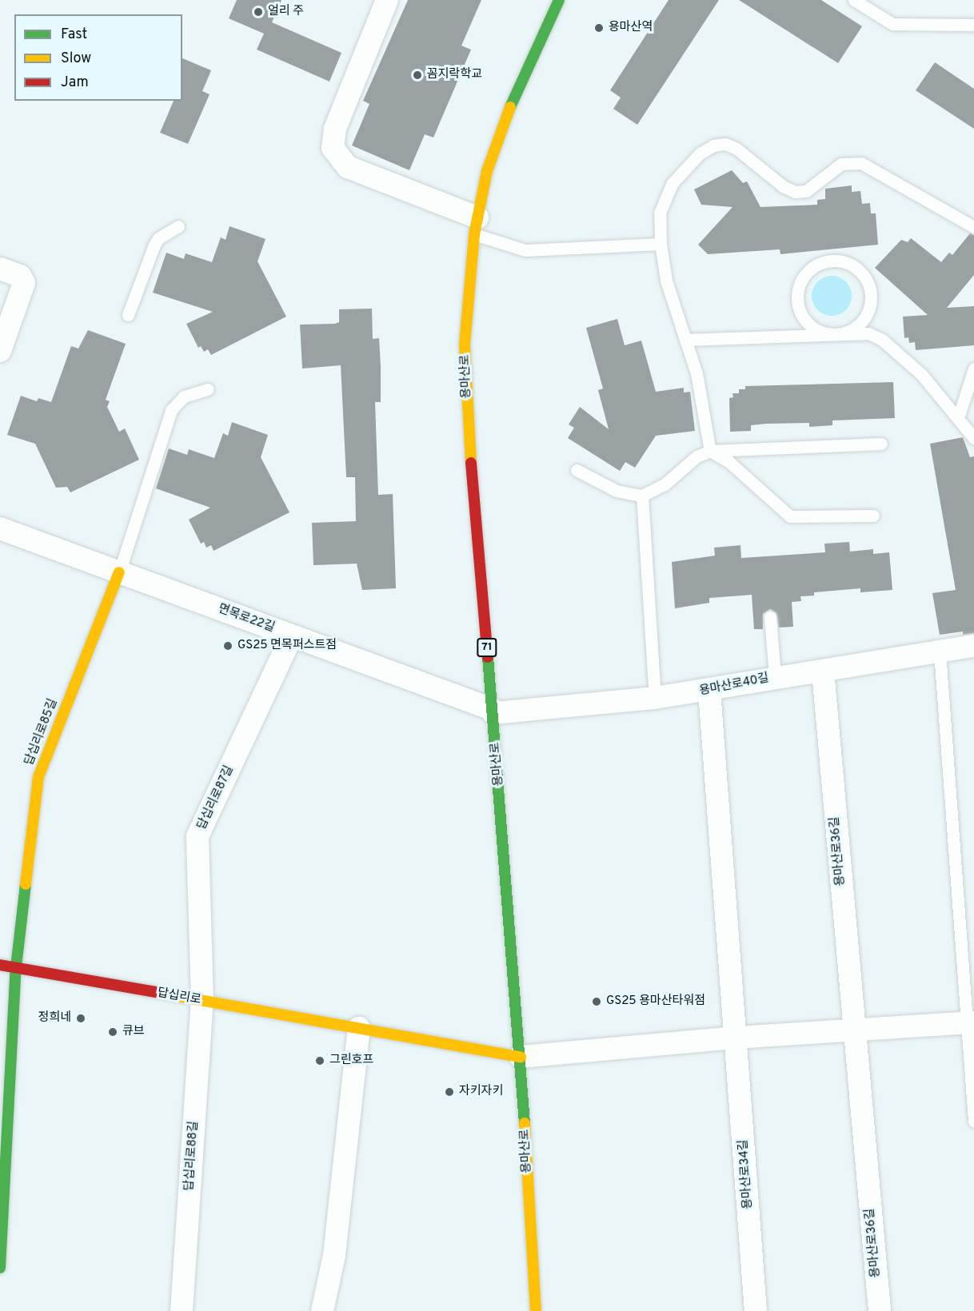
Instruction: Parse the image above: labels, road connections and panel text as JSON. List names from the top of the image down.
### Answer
{
  "streets": {
    "main road": [
      "용마산로",
      "71",
      "답십리로85길",
      "답십리로"
    ],
    "street": [
      "면목로22길",
      "용마산로40길",
      "답십리로87길",
      "용마산로36길",
      "답십리로88길",
      "용마산로34길"
    ]
  },
  "crossings": [
    ["용마산로", "면목로22길"],
    ["용마산로", "용마산로40길"],
    ["용마산로", "답십리로"],
    ["면목로22길", "용마산로40길"],
    ["면목로22길", "답십리로85길"],
    ["면목로22길", "답십리로87길"],
    ["용마산로40길", "용마산로36길"],
    ["답십리로85길", "답십리로"],
    ["답십리로87길", "답십리로"],
    ["답십리로87길", "답십리로88길"],
    ["답십리로", "답십리로88길"]
  ],
  "places": [
    "얼리 주",
    "용마산역",
    "꼼지락학교",
    "GS25 면목퍼스트점",
    "GS25 용마산타워점",
    "정희네",
    "큐브",
    "그린호프",
    "자키자키"
  ],
  "legend": ["Fast", "Slow", "Jam"]
}
